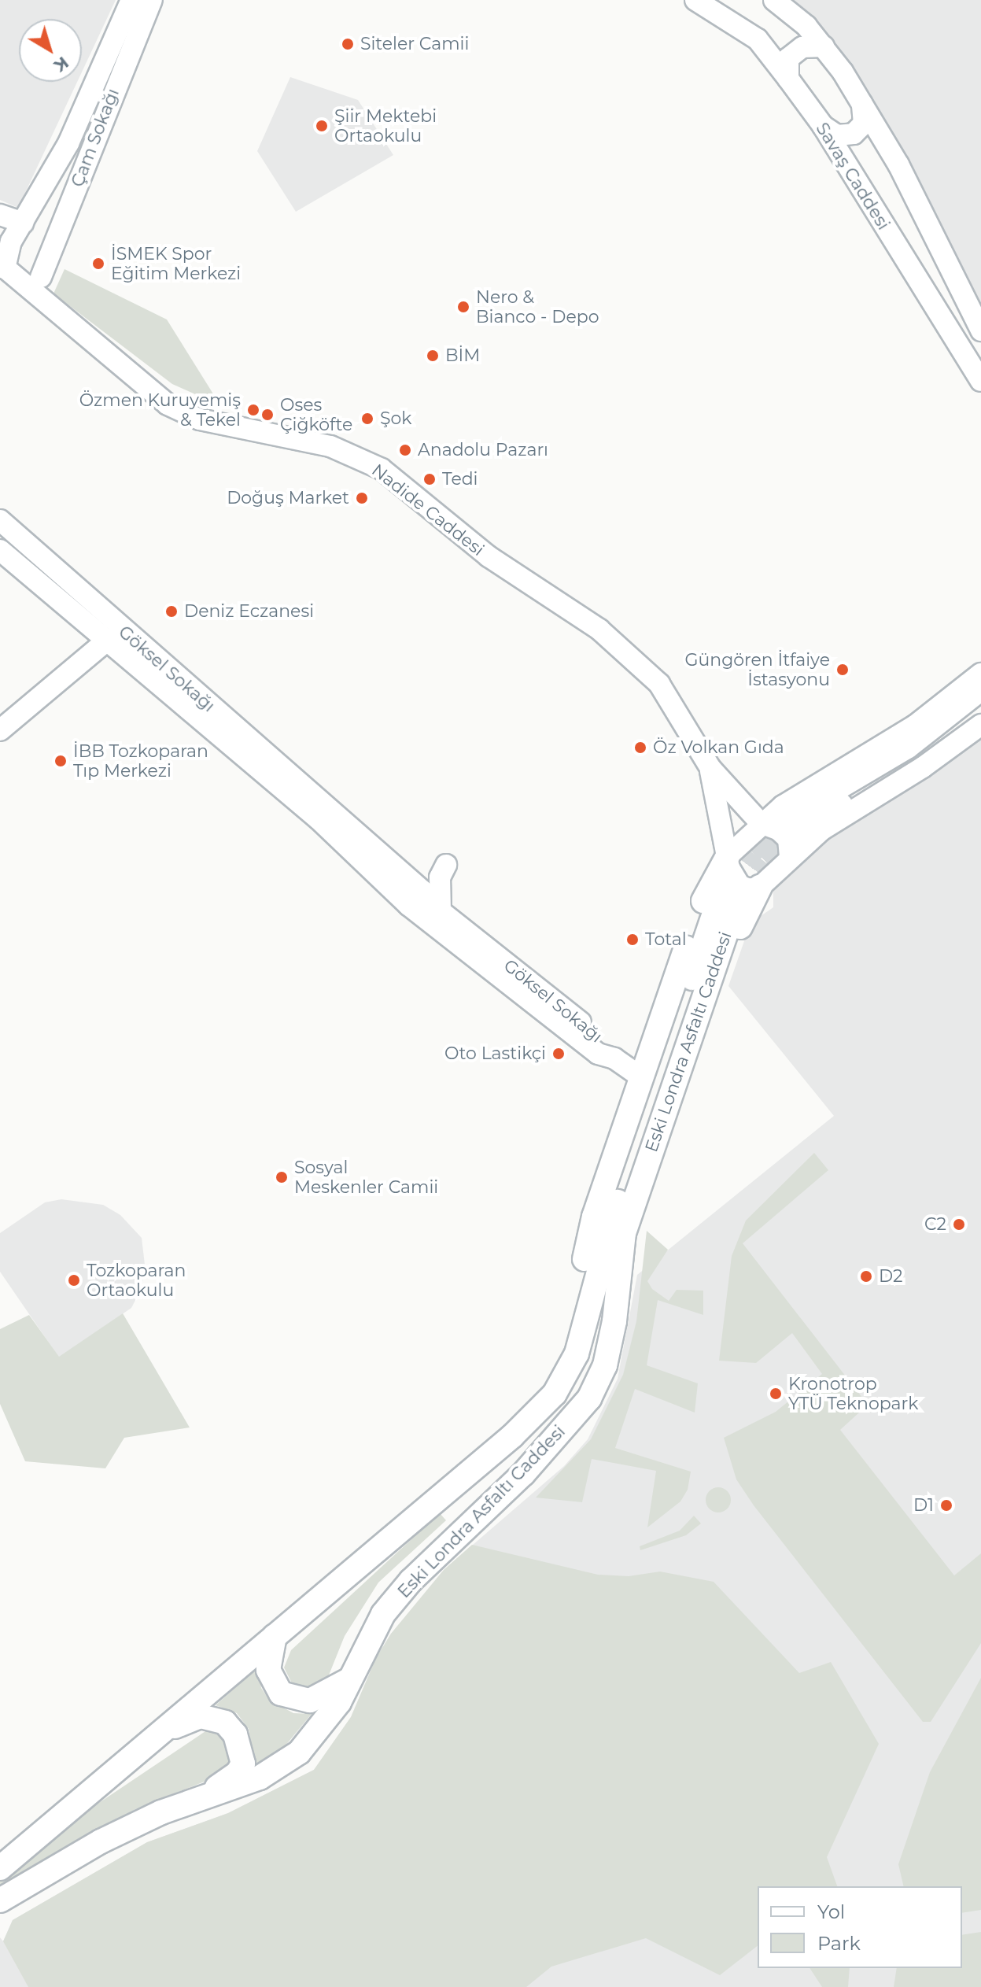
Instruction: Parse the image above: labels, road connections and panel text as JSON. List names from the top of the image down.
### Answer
{
  "streets": {
    "main road": ["Eski Londra Asfaltı Caddesi"],
    "street": [
      "Çam Sokağı",
      "Savaş Caddesi",
      "Nadide Caddesi",
      "Göksel Sokağı"
    ]
  },
  "crossings": [
    ["Çam Sokağı", "Nadide Caddesi"]
  ],
  "places": [
    "Siteler Camii",
    "Şiir Mektebi Ortaokulu",
    "İSMEK Spor Eğitim Merkezi",
    "Nero & Bianco - Depo",
    "BİM",
    "Özmen Kuruyemiş & Tekel",
    "Oses Çiğköfte",
    "Şok",
    "Anadolu Pazarı",
    "Tedi",
    "Doğuş Market",
    "Deniz Eczanesi",
    "Güngören İtfaiye İstasyonu",
    "Öz Volkan Gıda",
    "İBB Tozkoparan Tıp Merkezi",
    "Total",
    "Oto Lastikçi",
    "Sosyal Meskenler Camii",
    "C2",
    "D2",
    "Tozkoparan Ortaokulu",
    "Kronotrop YTÜ Teknopark",
    "D1"
  ],
  "legend": ["Yol", "Park"],
  "north": "bottom right"
}
